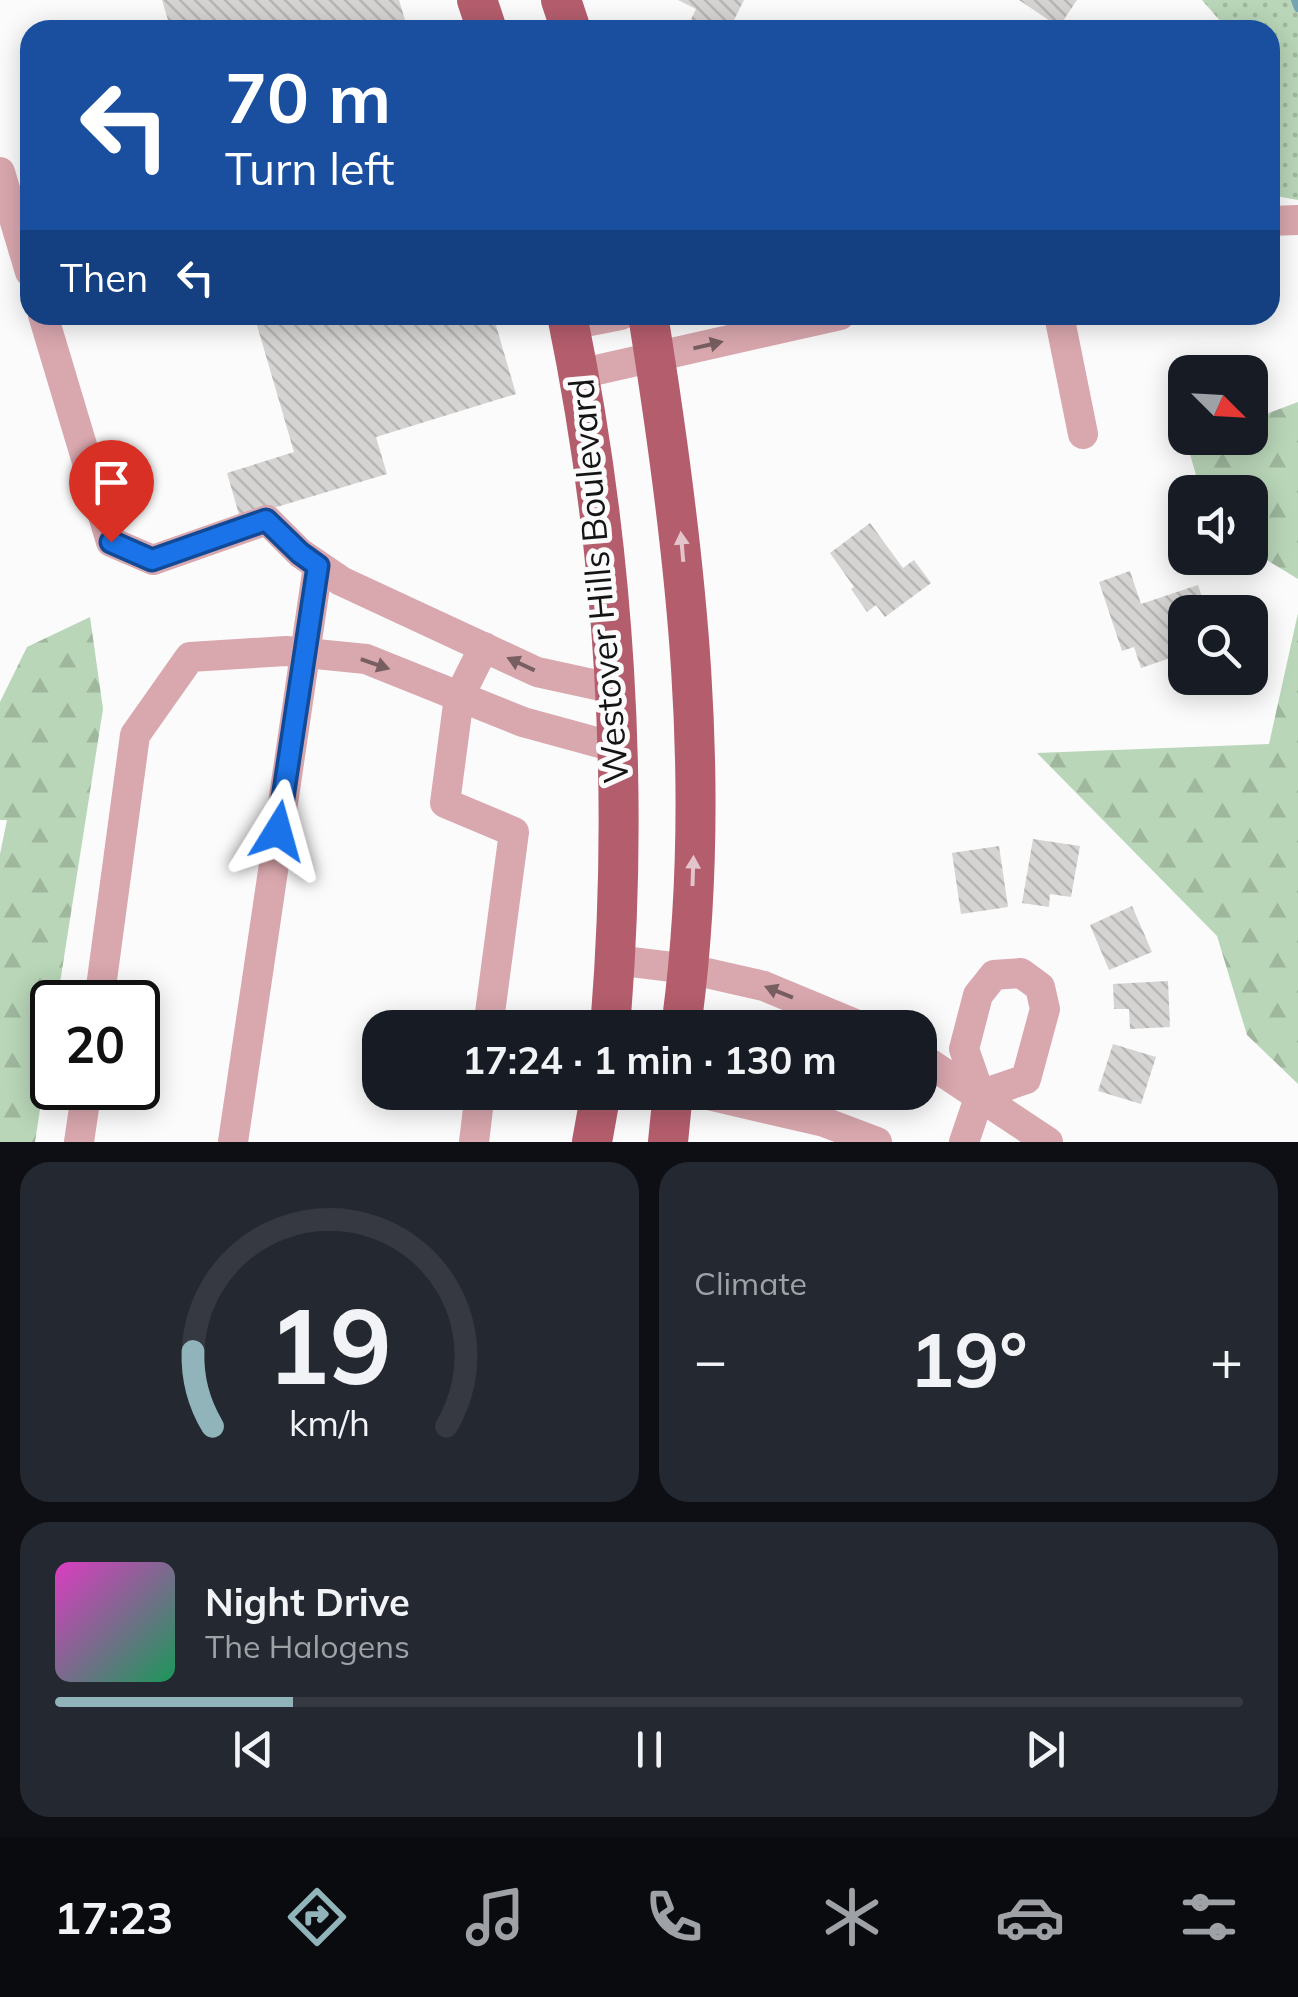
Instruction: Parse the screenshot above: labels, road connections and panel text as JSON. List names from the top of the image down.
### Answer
{
  "streets": {
    "main road": ["Westover Hills Boulevard"]
  },
  "north": "bottom right",
  "page": {
    "turn": ["70 m", "Turn left"],
    "then": "Then",
    "limit": "20",
    "trip": "17:24 · 1 min · 130 m",
    "tile": "Climate",
    "heat": ["−", "19°", "+"],
    "song": ["Night Drive", "The Halogens"],
    "tabs": "17:23",
    "gauge": ["19", "km/h"]
  }
}
